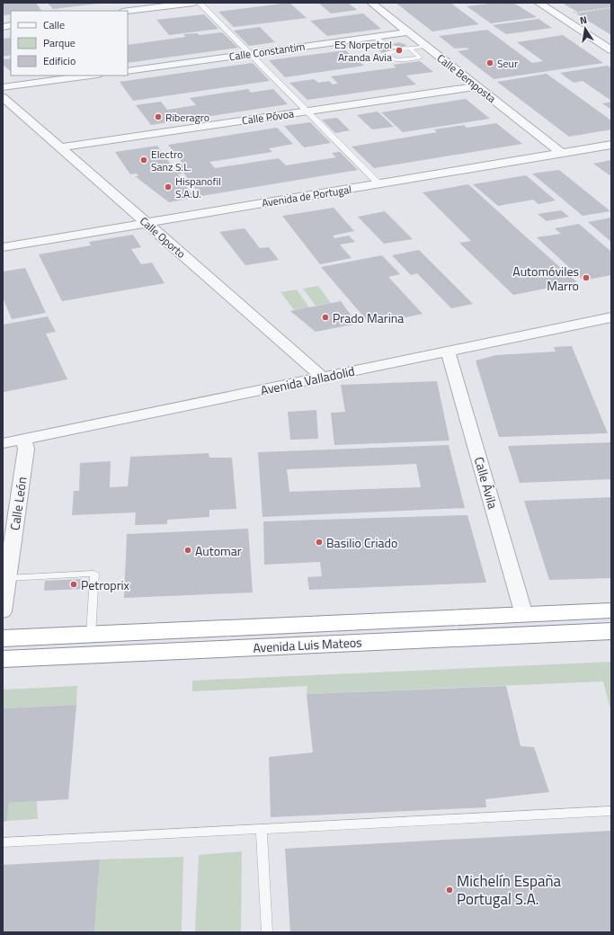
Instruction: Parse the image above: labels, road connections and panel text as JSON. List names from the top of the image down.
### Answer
{
  "streets": {
    "highway": ["Avenida Luis Mateos"],
    "street": [
      "Calle Constantim",
      "Calle Bemposta",
      "Calle Póvoa",
      "Avenida de Portugal",
      "Calle Oporto",
      "Avenida Valladolid",
      "Calle Ávila",
      "Calle León"
    ]
  },
  "crossings": [
    ["Calle Constantim", "Calle Bemposta"],
    ["Calle Bemposta", "Calle Póvoa"],
    ["Calle Bemposta", "Avenida de Portugal"],
    ["Calle Póvoa", "Calle Oporto"],
    ["Avenida de Portugal", "Calle Oporto"],
    ["Calle Oporto", "Avenida Valladolid"],
    ["Avenida Valladolid", "Calle Ávila"],
    ["Avenida Valladolid", "Calle León"],
    ["Calle Ávila", "Avenida Luis Mateos"]
  ],
  "places": [
    "ES Norpetrol Aranda Avia",
    "Seur",
    "Riberagro",
    "Electro Sanz S.L.",
    "Hispanofil S.A.U.",
    "Automóviles Marro",
    "Prado Marina",
    "Basilio Criado",
    "Automar",
    "Petroprix",
    "Michelín España Portugal S.A."
  ],
  "legend": ["Calle", "Parque", "Edificio"],
  "north": "top"
}
